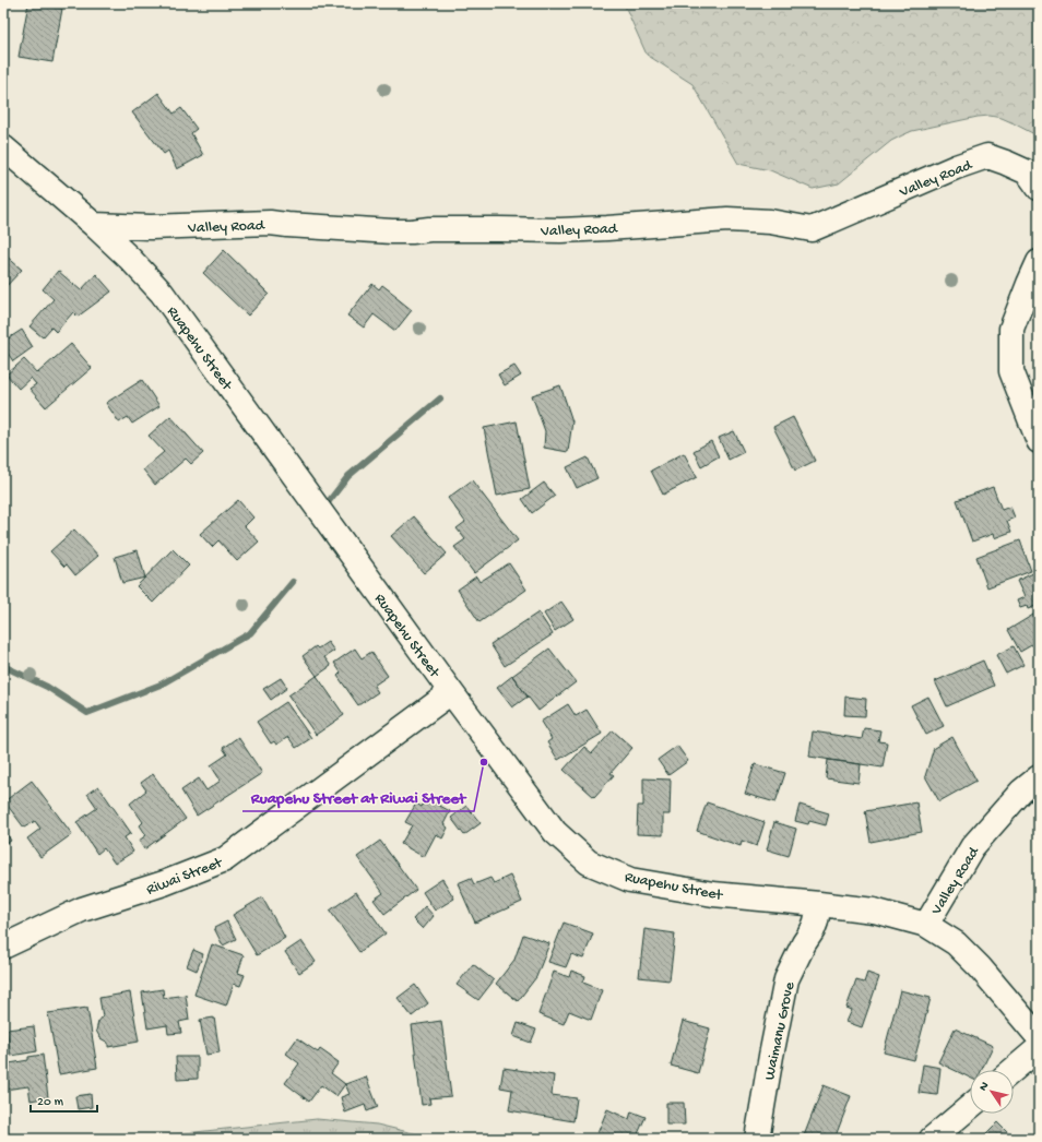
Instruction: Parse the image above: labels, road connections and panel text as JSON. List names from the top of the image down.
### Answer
{
  "streets": {
    "street": [
      "Valley Road",
      "Ruapehu Street",
      "Riwai Street",
      "Waimanu Grove"
    ]
  },
  "crossings": [
    ["Valley Road", "Ruapehu Street"],
    ["Ruapehu Street", "Riwai Street"],
    ["Ruapehu Street", "Waimanu Grove"]
  ],
  "places": ["Ruapehu Street at Riwai Street"],
  "scale_bar": "20 m",
  "north": "top left"
}
